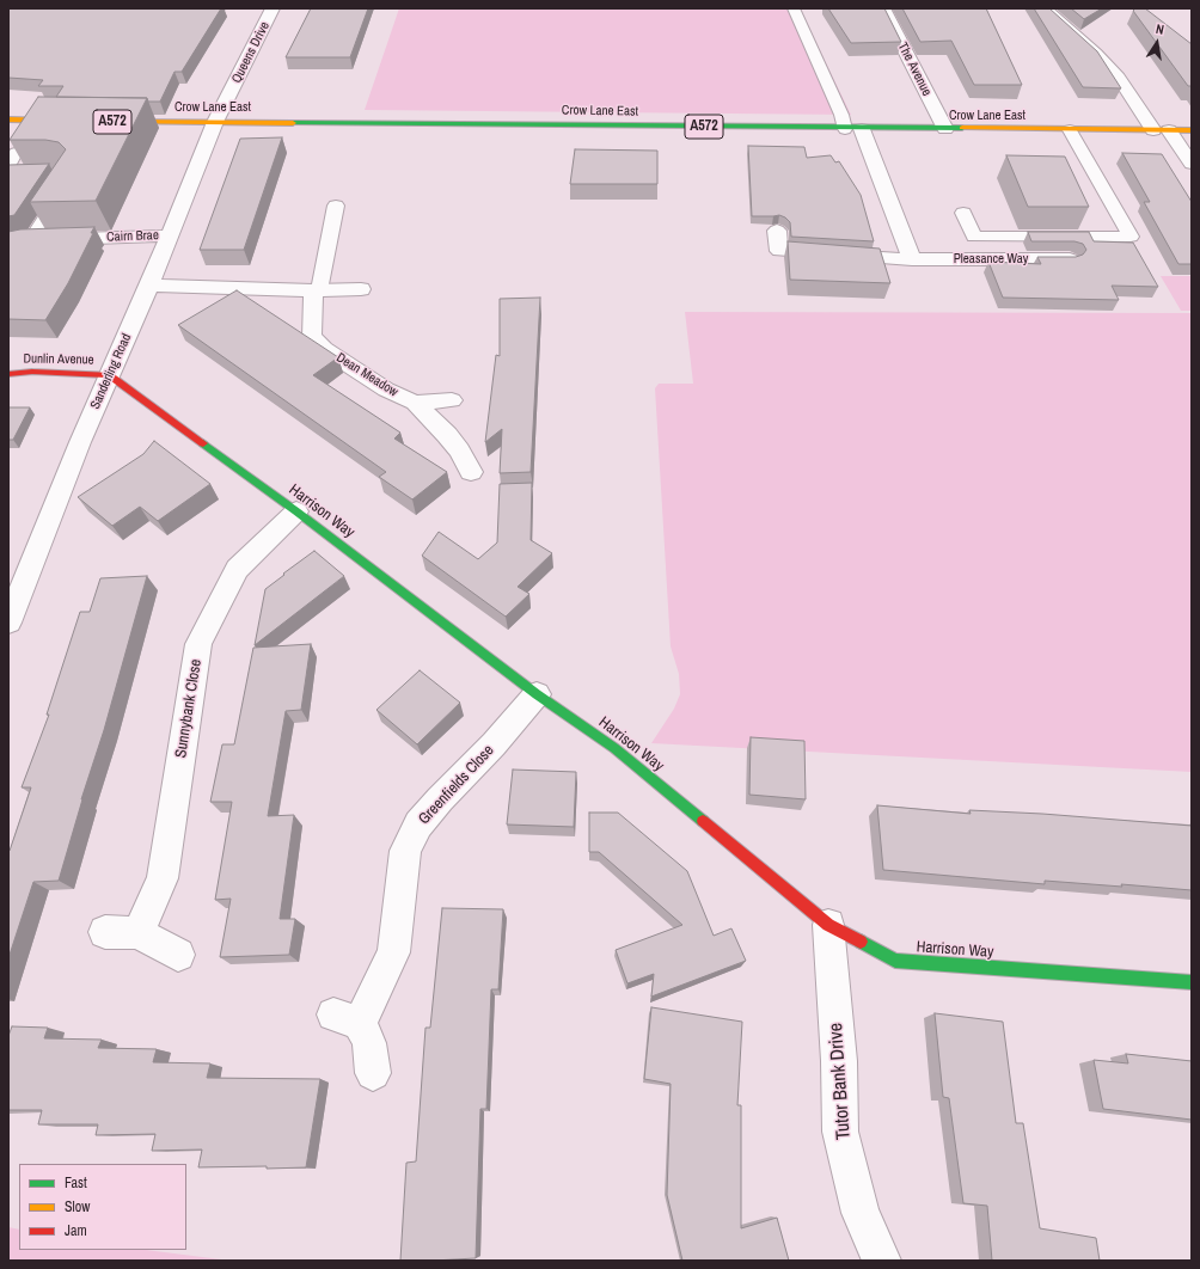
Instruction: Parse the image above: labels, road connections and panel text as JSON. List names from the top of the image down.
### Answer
{
  "streets": {
    "main road": [
      "Crow Lane East",
      "A572",
      "Dunlin Avenue",
      "Harrison Way"
    ],
    "street": [
      "Queens Drive",
      "The Avenue",
      "Cairn Brae",
      "Pleasance Way",
      "Sanderling Road",
      "Dean Meadow",
      "Sunnybank Close",
      "Greenfields Close",
      "Tutor Bank Drive"
    ]
  },
  "crossings": [
    ["Queens Drive", "Crow Lane East"],
    ["Queens Drive", "Sanderling Road"],
    ["The Avenue", "Crow Lane East"],
    ["Crow Lane East", "Sanderling Road"],
    ["Cairn Brae", "Sanderling Road"],
    ["Dunlin Avenue", "Sanderling Road"],
    ["Dunlin Avenue", "Harrison Way"],
    ["Sanderling Road", "Harrison Way"],
    ["Harrison Way", "Sunnybank Close"],
    ["Harrison Way", "Greenfields Close"],
    ["Harrison Way", "Tutor Bank Drive"]
  ],
  "legend": ["Fast", "Slow", "Jam"],
  "north": "top"
}
